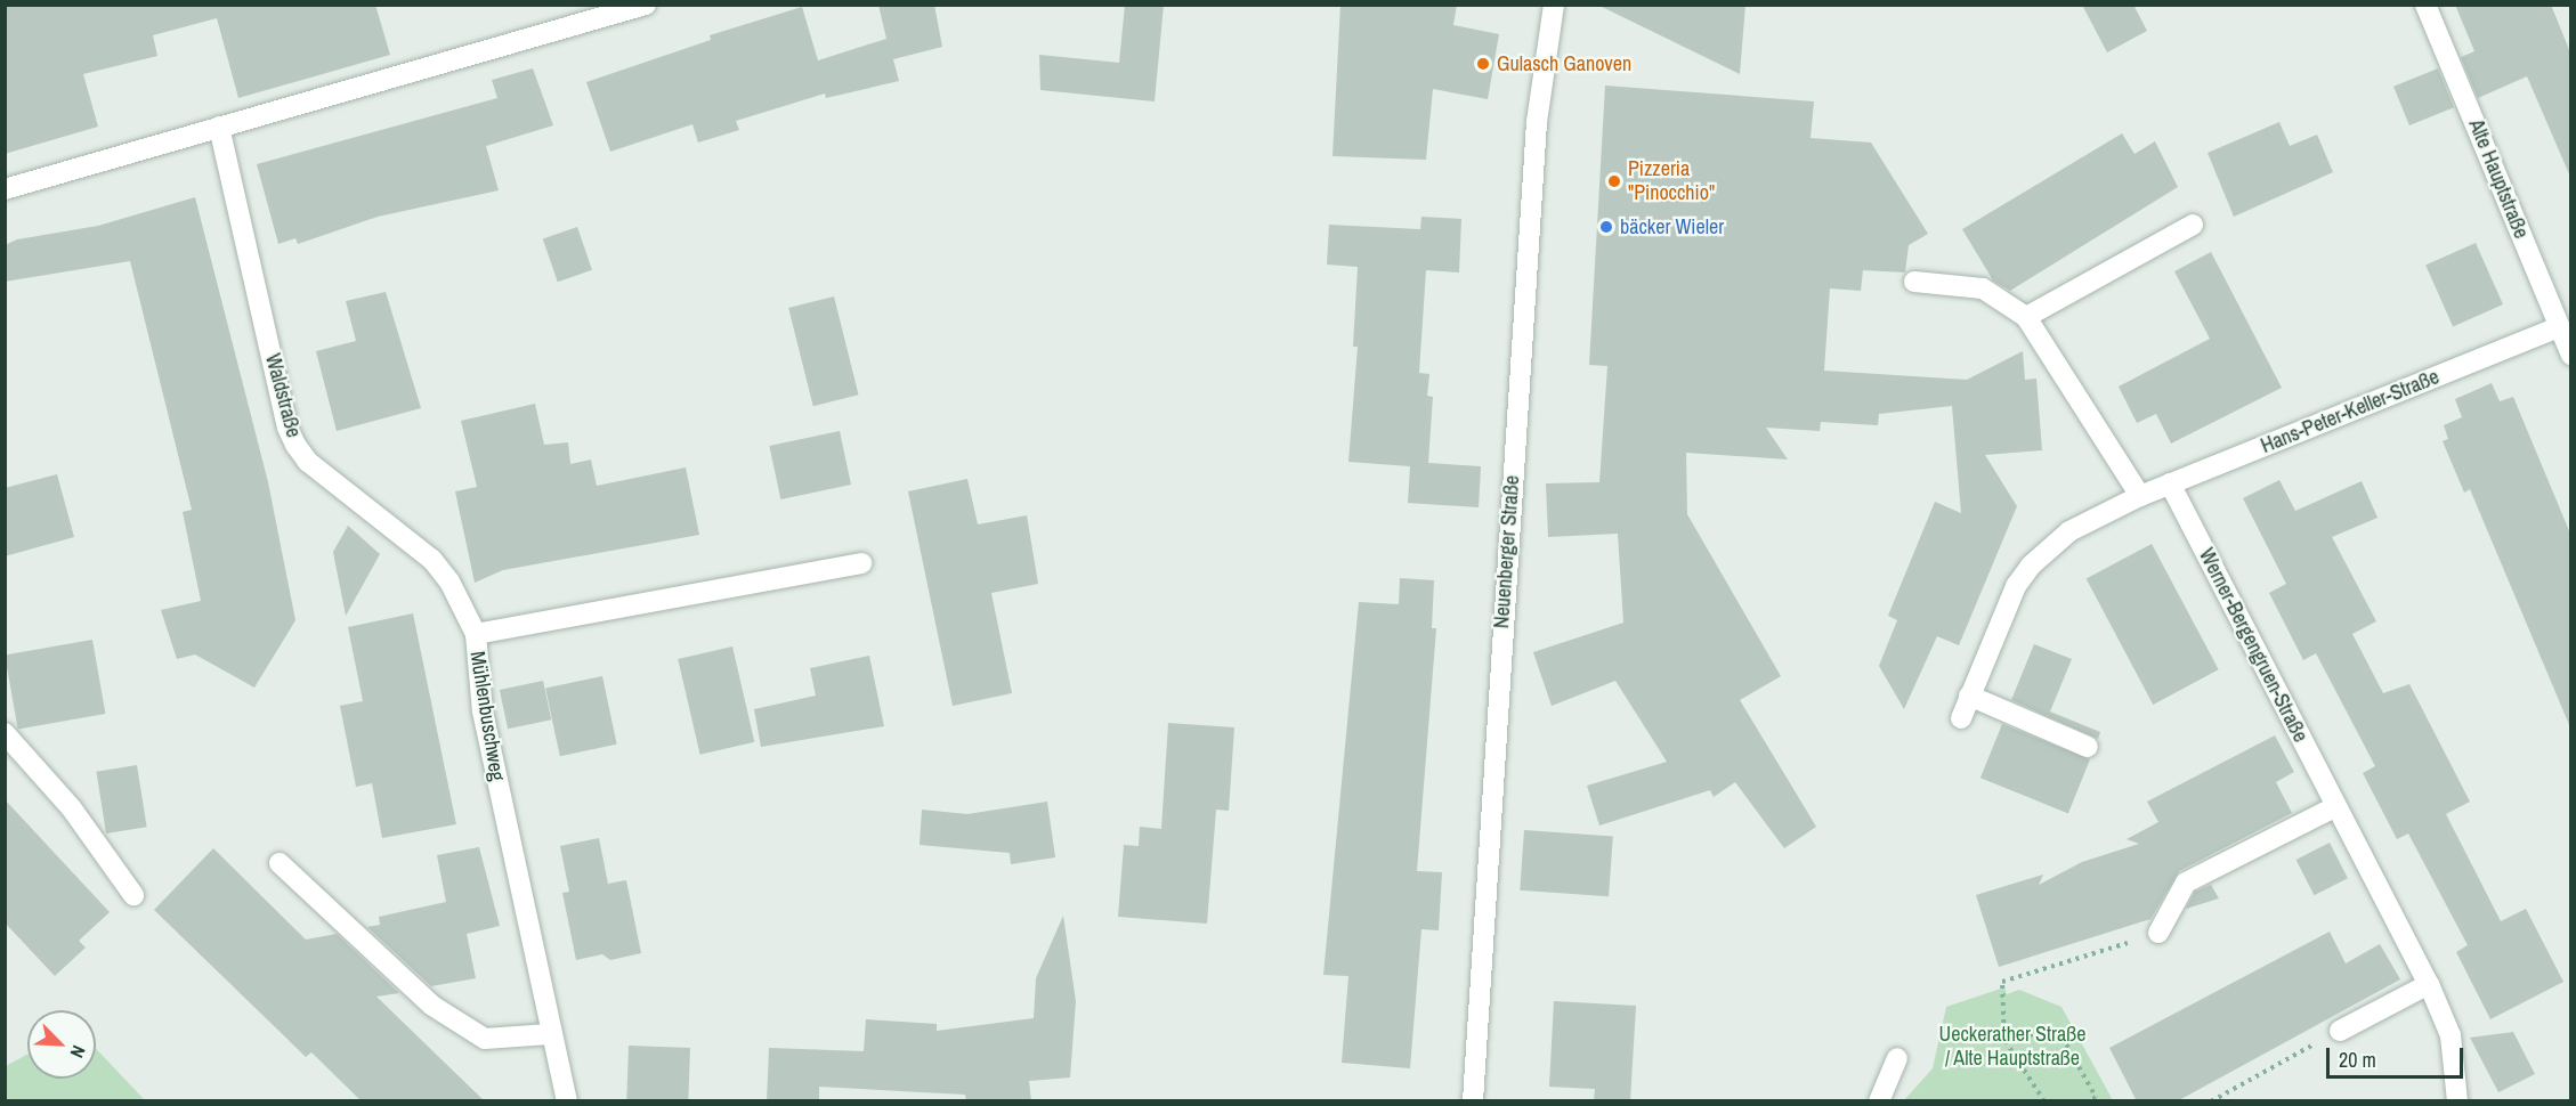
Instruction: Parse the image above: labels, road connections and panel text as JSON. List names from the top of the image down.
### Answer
{
  "streets": {
    "street": [
      "Alte Hauptstraße",
      "Waldstraße",
      "Hans-Peter-Keller-Straße",
      "Neuenberger Straße",
      "Werner-Bergengruen-Straße",
      "Mühlenbuschweg"
    ]
  },
  "crossings": [
    ["Alte Hauptstraße", "Hans-Peter-Keller-Straße"],
    ["Waldstraße", "Mühlenbuschweg"],
    ["Hans-Peter-Keller-Straße", "Werner-Bergengruen-Straße"]
  ],
  "parks": ["Ueckerather Straße / Alte Hauptstraße"],
  "places": ["Gulasch Ganoven", "Pizzeria \"Pinocchio\"", "bäcker Wieler"],
  "scale_bar": "20 m",
  "north": "bottom right"
}
